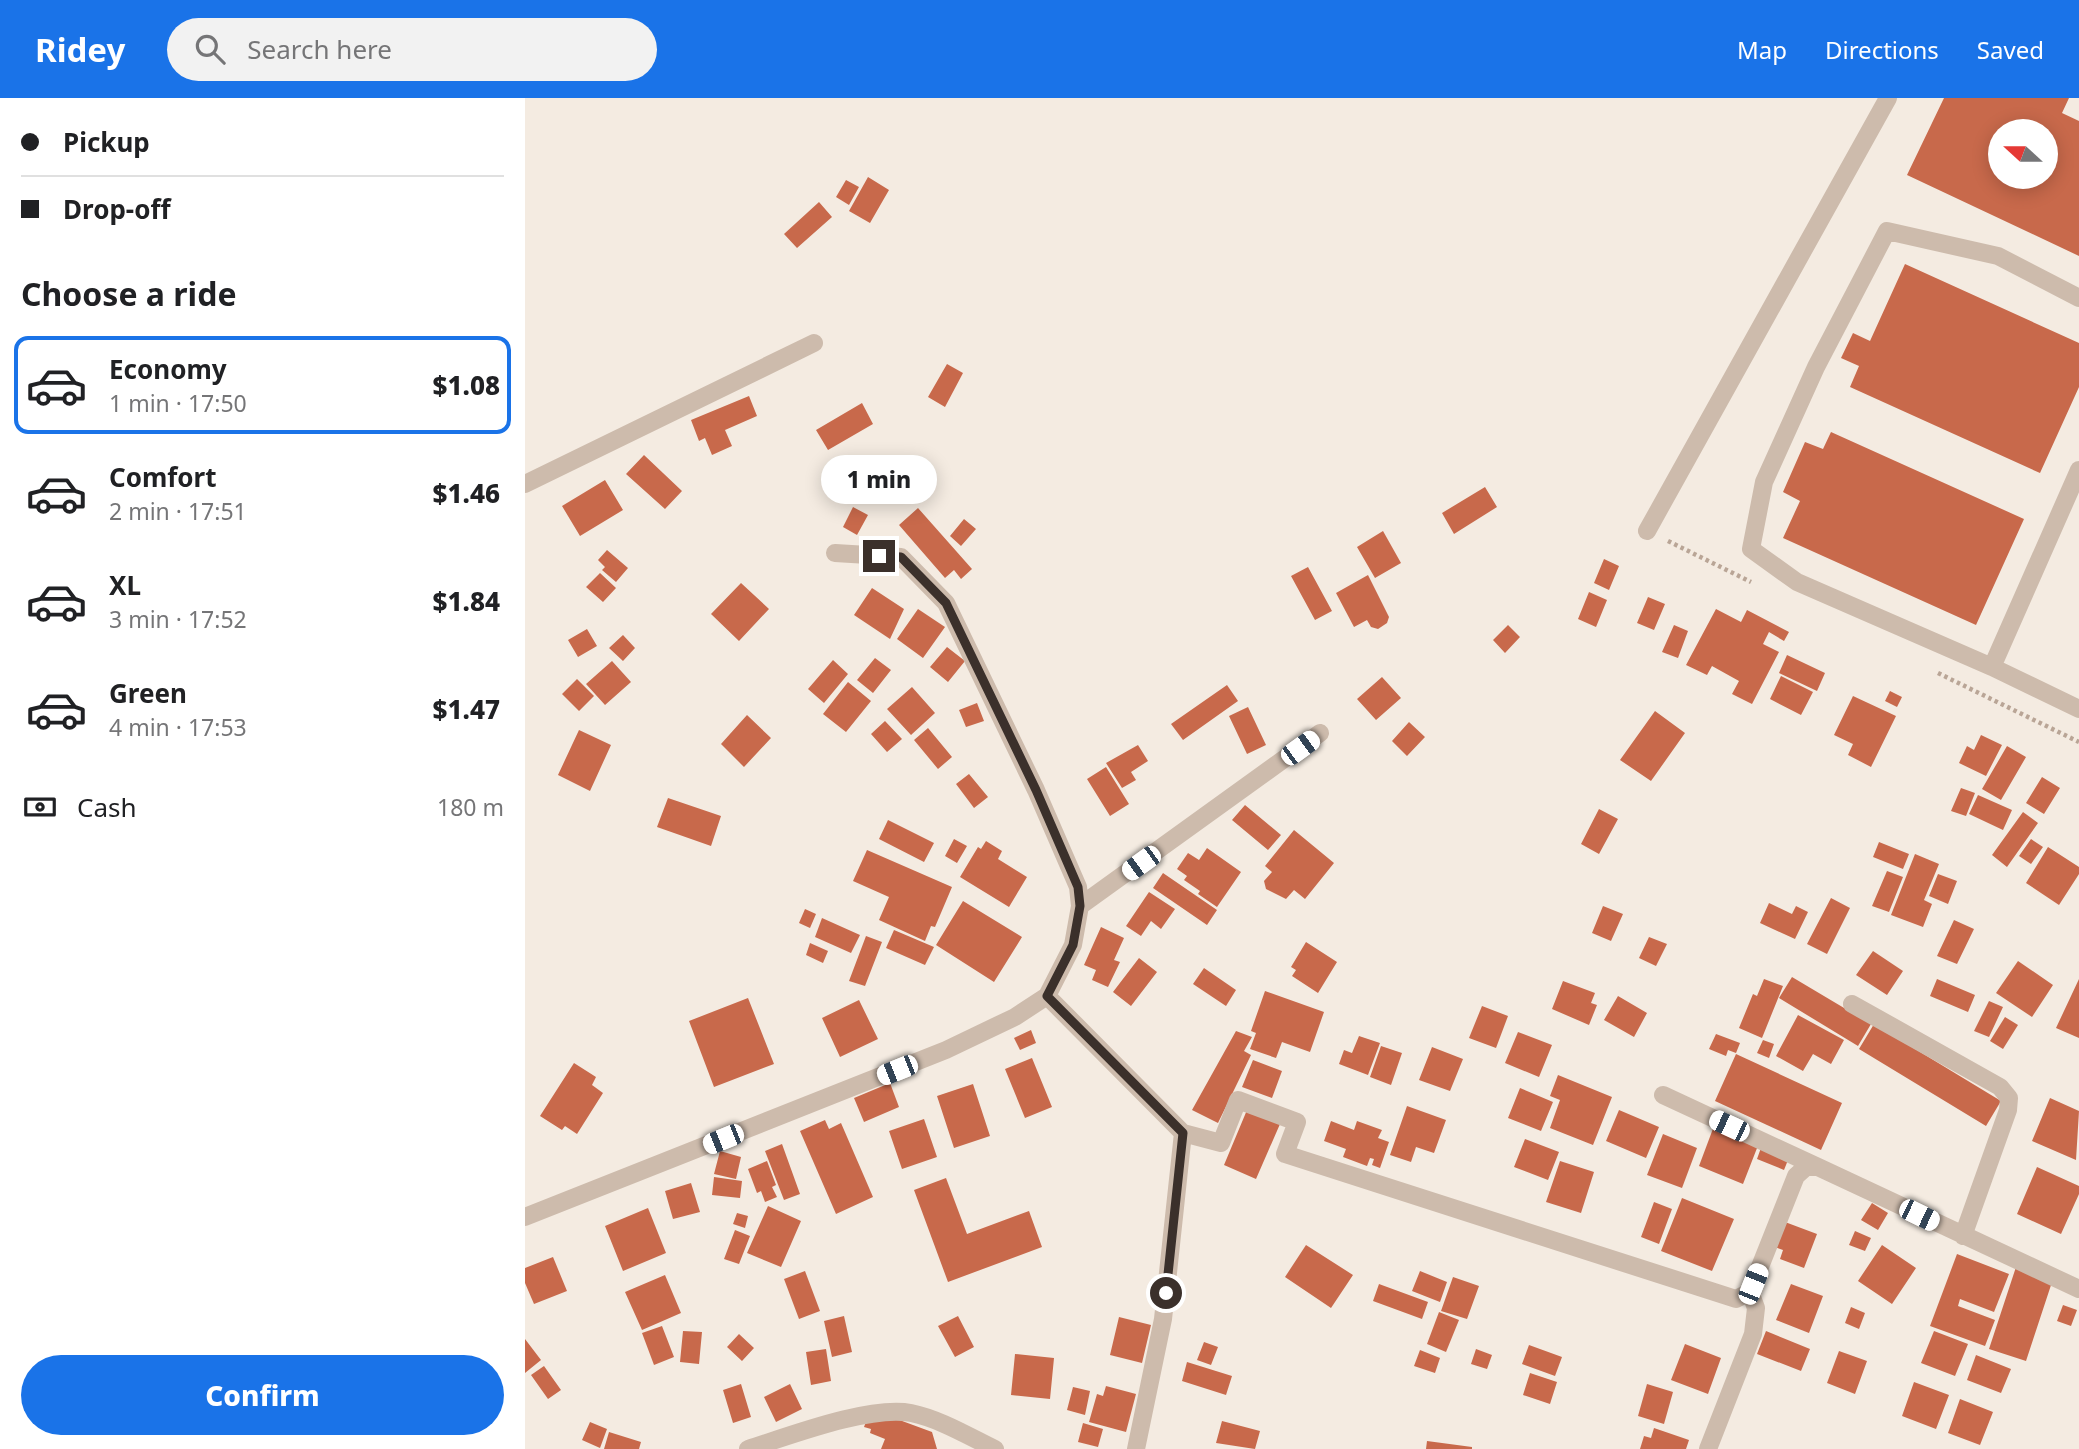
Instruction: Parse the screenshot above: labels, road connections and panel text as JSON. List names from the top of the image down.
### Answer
{
  "north": "left",
  "page": {
    "header": "Ridey",
    "search": "Search here",
    "nav": ["Map", "Directions", "Saved"],
    "banner": ["Pickup", "Drop-off"],
    "heading": "Choose a ride",
    "list": [
      {
        "name": "Economy",
        "note": "1 min · 17:50",
        "value": "$1.08"
      },
      {
        "name": "Comfort",
        "note": "2 min · 17:51",
        "value": "$1.46"
      },
      {
        "name": "XL",
        "note": "3 min · 17:52",
        "value": "$1.84"
      },
      {
        "name": "Green",
        "note": "4 min · 17:53",
        "value": "$1.47"
      }
    ],
    "bubble": "1 min",
    "pay": ["Cash", "180 m"],
    "buttons": "Confirm"
  }
}
